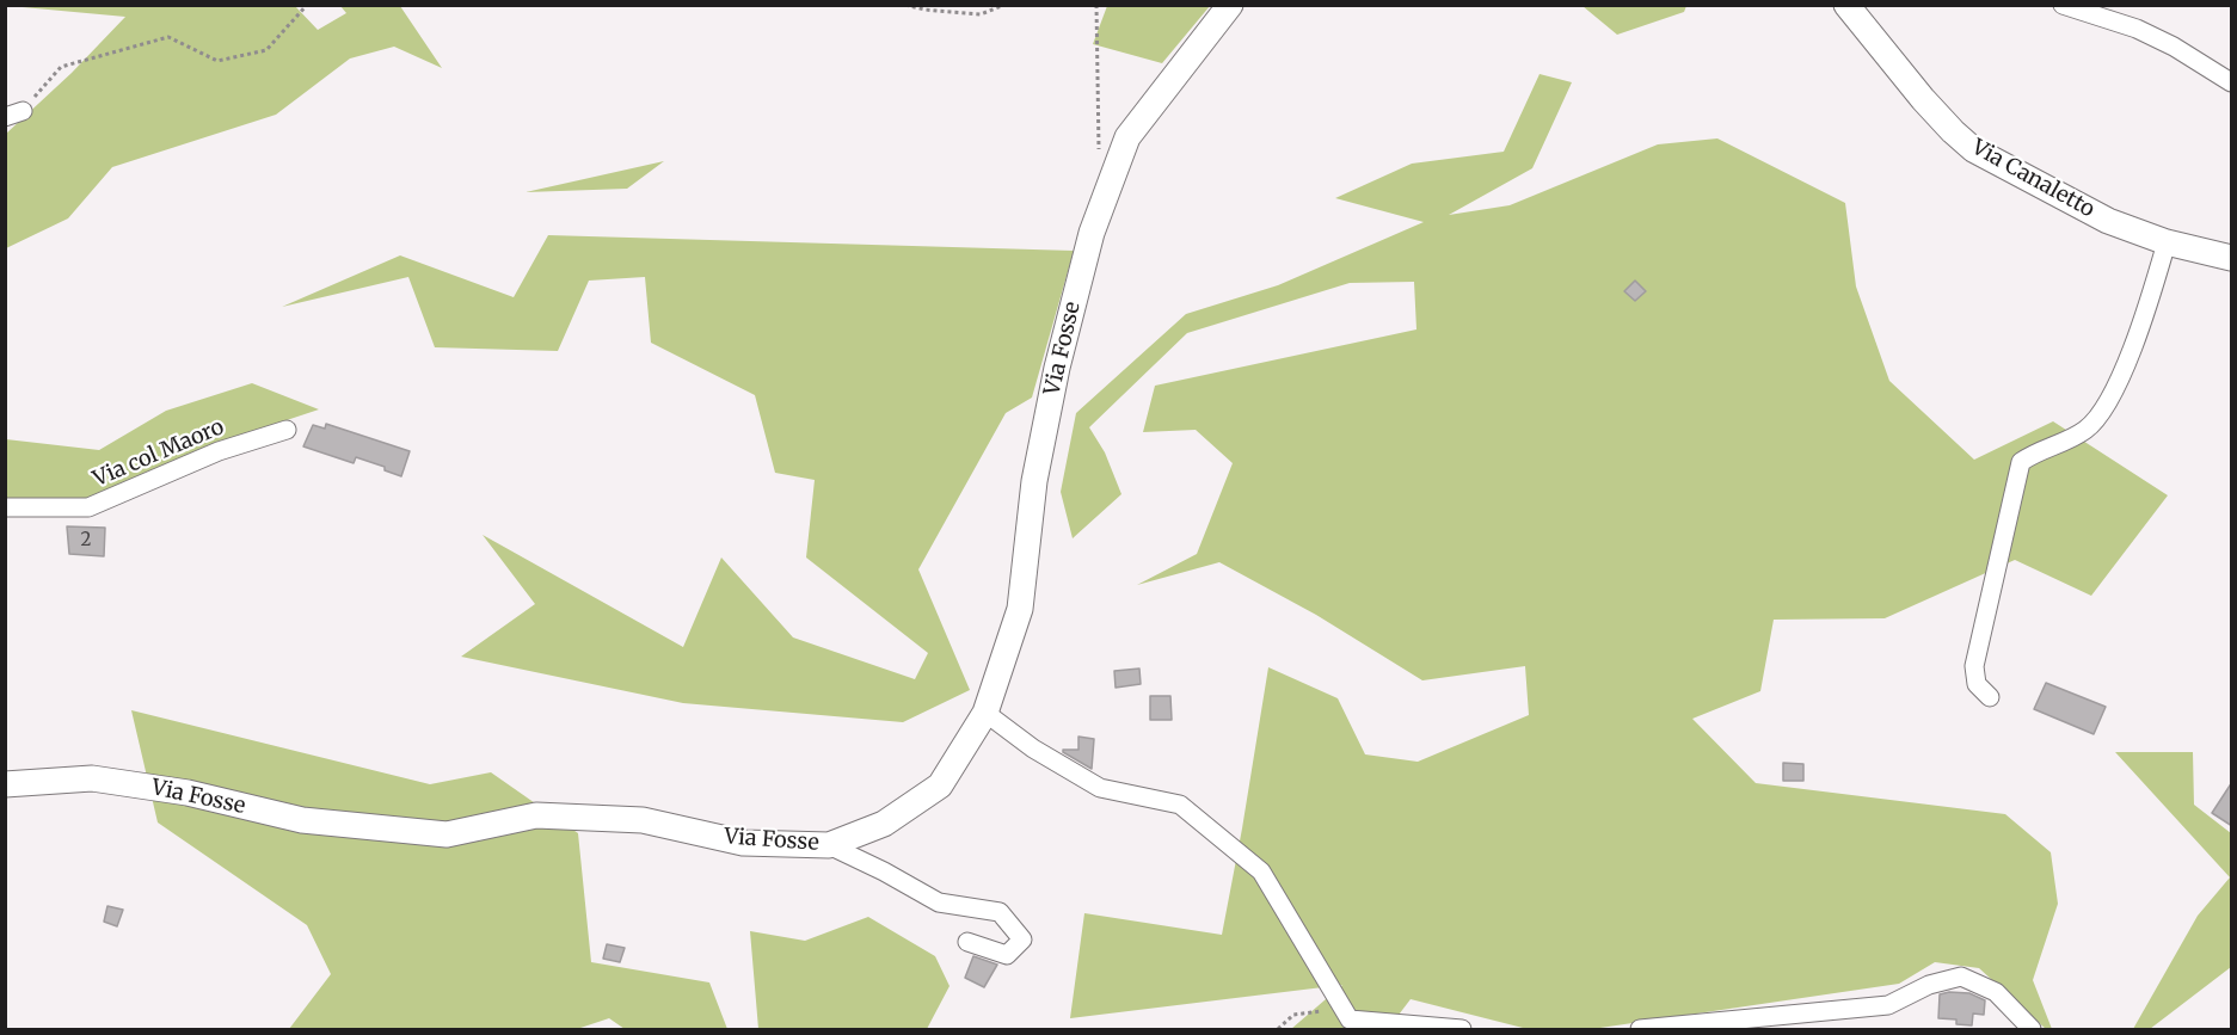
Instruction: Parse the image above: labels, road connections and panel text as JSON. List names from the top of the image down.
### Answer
{
  "streets": {
    "street": ["Via Canaletto", "Via Fosse", "Via col Maoro"]
  },
  "house_numbers": ["2"]
}
